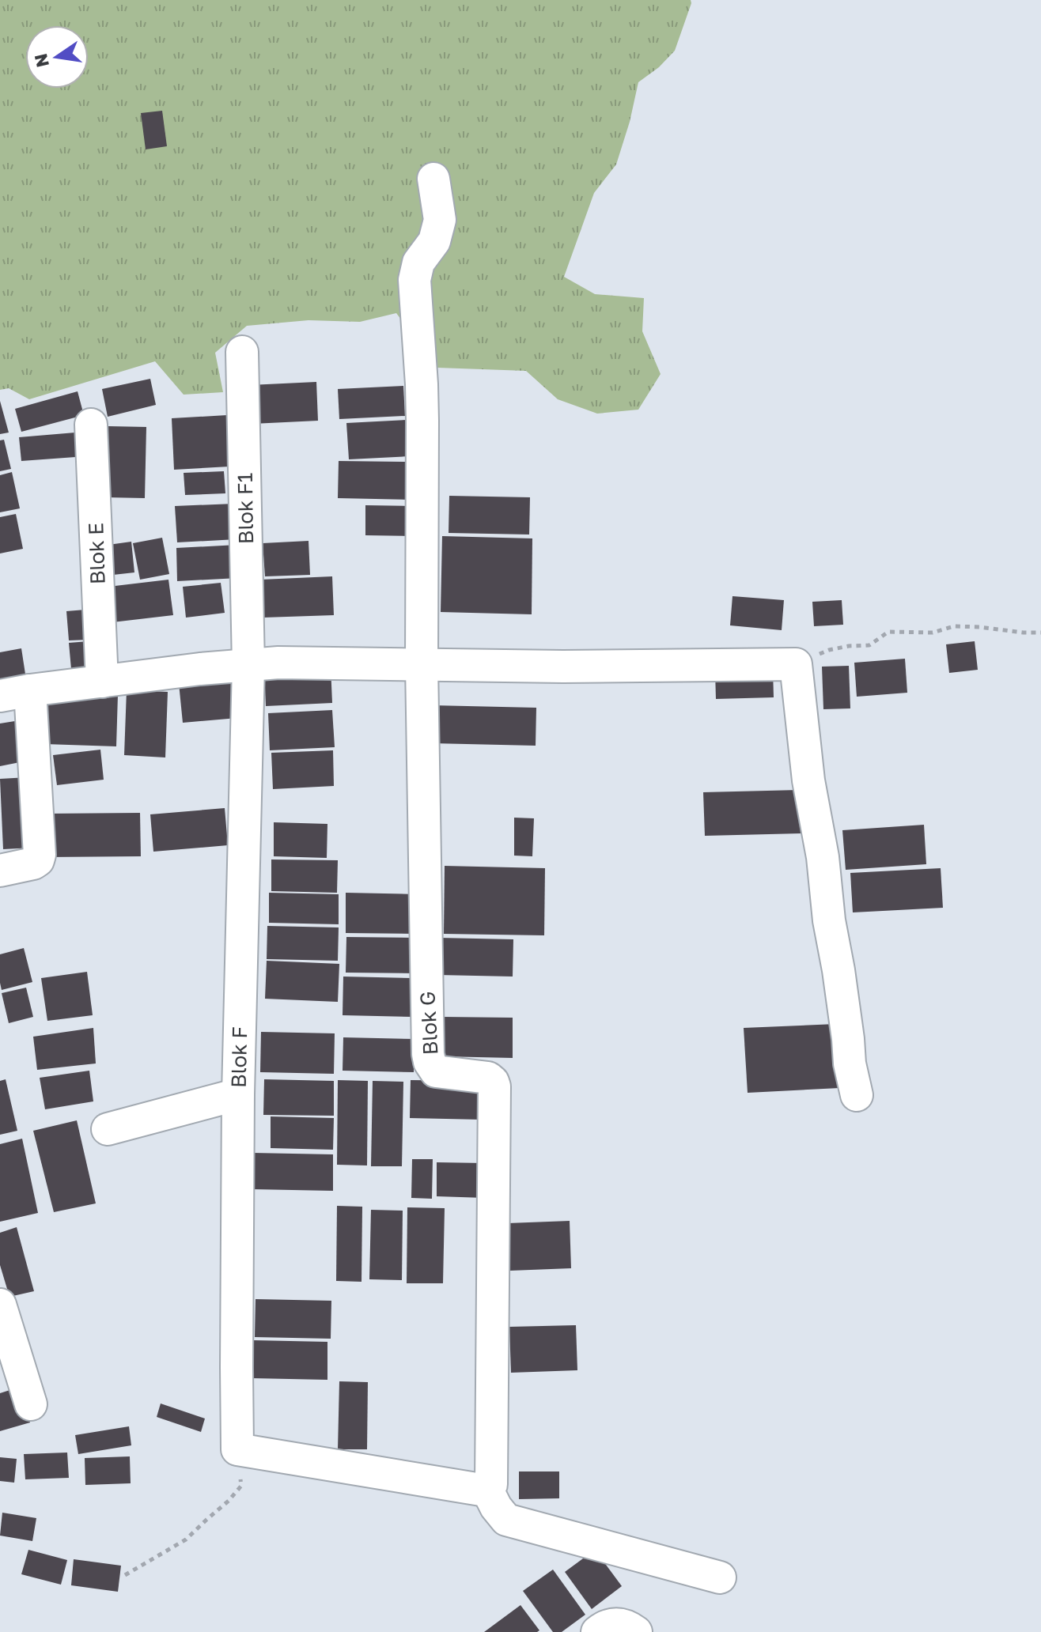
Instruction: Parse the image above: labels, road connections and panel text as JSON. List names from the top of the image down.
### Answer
{
  "streets": {
    "street": [
      "Blok F1",
      "Blok E",
      "Blok G",
      "Blok F"
    ]
  },
  "crossings": [
    ["Blok F1", "Blok F"]
  ],
  "north": "left"
}
